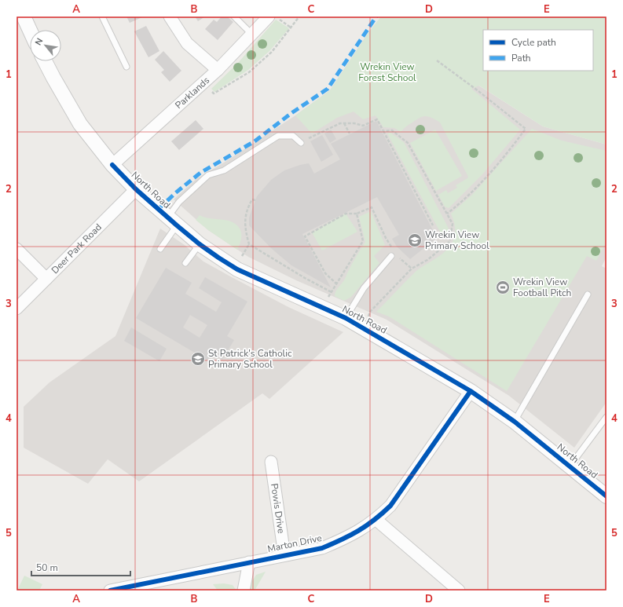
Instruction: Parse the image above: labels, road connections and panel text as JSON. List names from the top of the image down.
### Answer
{
  "streets": {
    "street": [
      "Parklands",
      "North Road",
      "Deer Park Road",
      "Powis Drive",
      "Marton Drive"
    ]
  },
  "crossings": [
    ["Parklands", "North Road"],
    ["North Road", "Deer Park Road"],
    ["North Road", "Marton Drive"],
    ["Powis Drive", "Marton Drive"]
  ],
  "parks": ["Wrekin View Forest School"],
  "places": {
    "school or university": ["Wrekin View Primary School", "St Patrick's Catholic Primary School"],
    "sports": ["Wrekin View Football Pitch"]
  },
  "legend": ["Cycle path", "Path"],
  "scale_bar": "50 m",
  "north": "top left",
  "grid": {
    "columns": [
      "A",
      "B",
      "C",
      "D",
      "E"
    ],
    "rows": [
      "1",
      "2",
      "3",
      "4",
      "5"
    ]
  }
}
